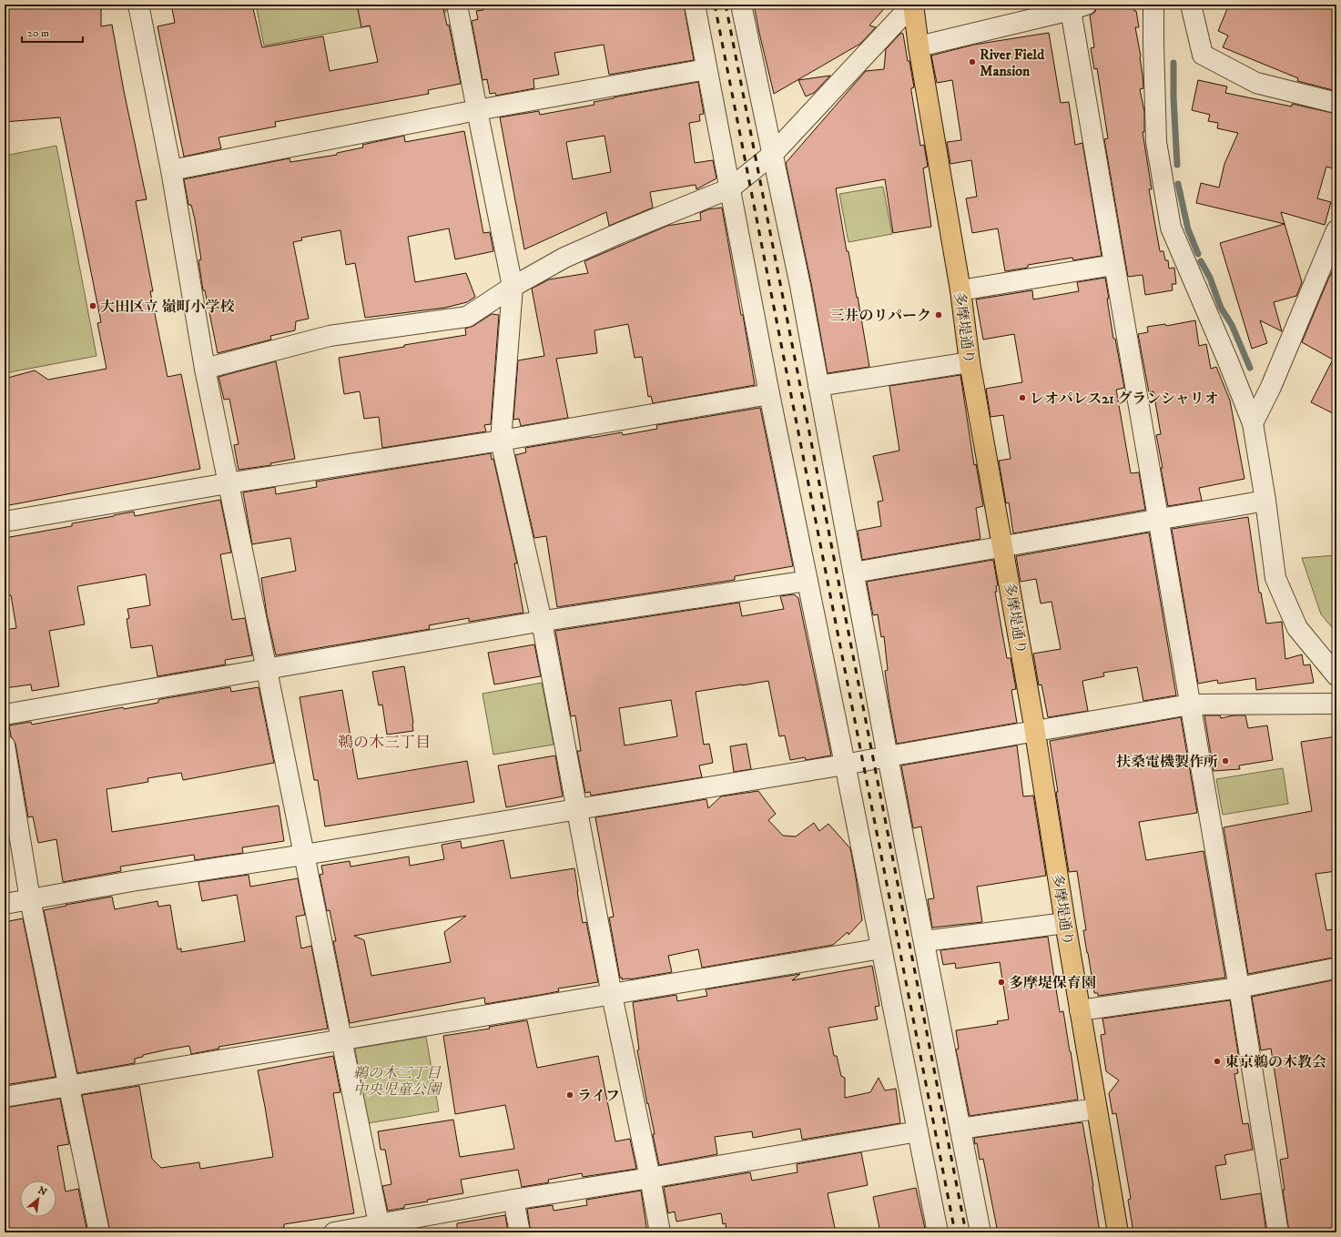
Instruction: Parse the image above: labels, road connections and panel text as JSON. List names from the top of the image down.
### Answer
{
  "streets": {
    "main road": ["多摩堤通り"]
  },
  "districts": ["鵜の木三丁目"],
  "parks": ["鵜の木三丁目 中央児童公園"],
  "places": [
    "River Field Mansion",
    "大田区立 嶺町小学校",
    "三井のリパーク",
    "レオパレス21 グランシャリオ",
    "扶桑電機製作所",
    "多摩堤保育園",
    "東京鵜の木教会",
    "ライフ"
  ],
  "scale_bar": "20 m",
  "north": "top right"
}
